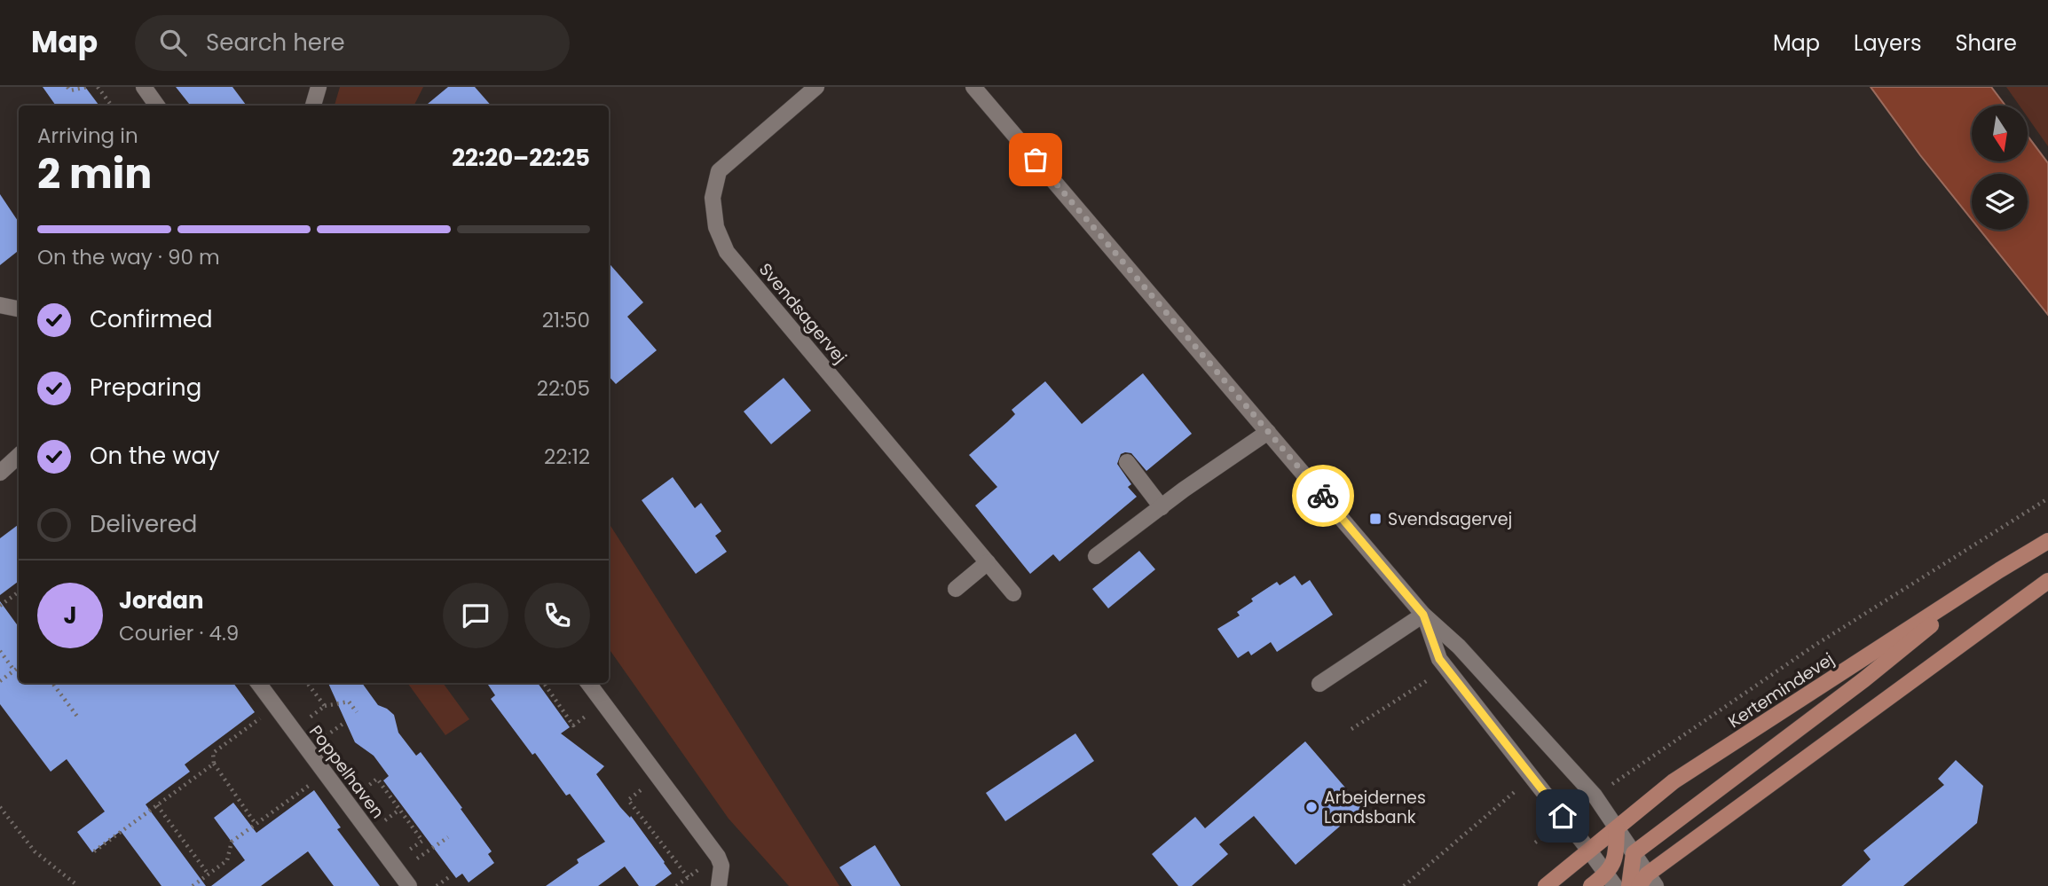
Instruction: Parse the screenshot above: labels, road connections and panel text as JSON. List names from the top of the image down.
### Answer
{
  "streets": {
    "main road": ["Kertemindevej"],
    "street": ["Svendsagervej", "Poppelhaven"]
  },
  "places": {
    "transit": ["Svendsagervej"],
    "other": ["Arbejdernes Landsbank"]
  },
  "north": "bottom",
  "page": {
    "header": "Map",
    "search": "Search here",
    "nav": ["Map", "Layers", "Share"],
    "heading": ["2 min", "Arriving in", "22:20–22:25"],
    "panel": ["Jordan", "Courier · 4.9"],
    "bar": "On the way · 90 m",
    "list": [
      ["Confirmed", "21:50"],
      ["Preparing", "22:05"],
      ["On the way", "22:12"],
      "Delivered"
    ],
    "round": "J"
  }
}
